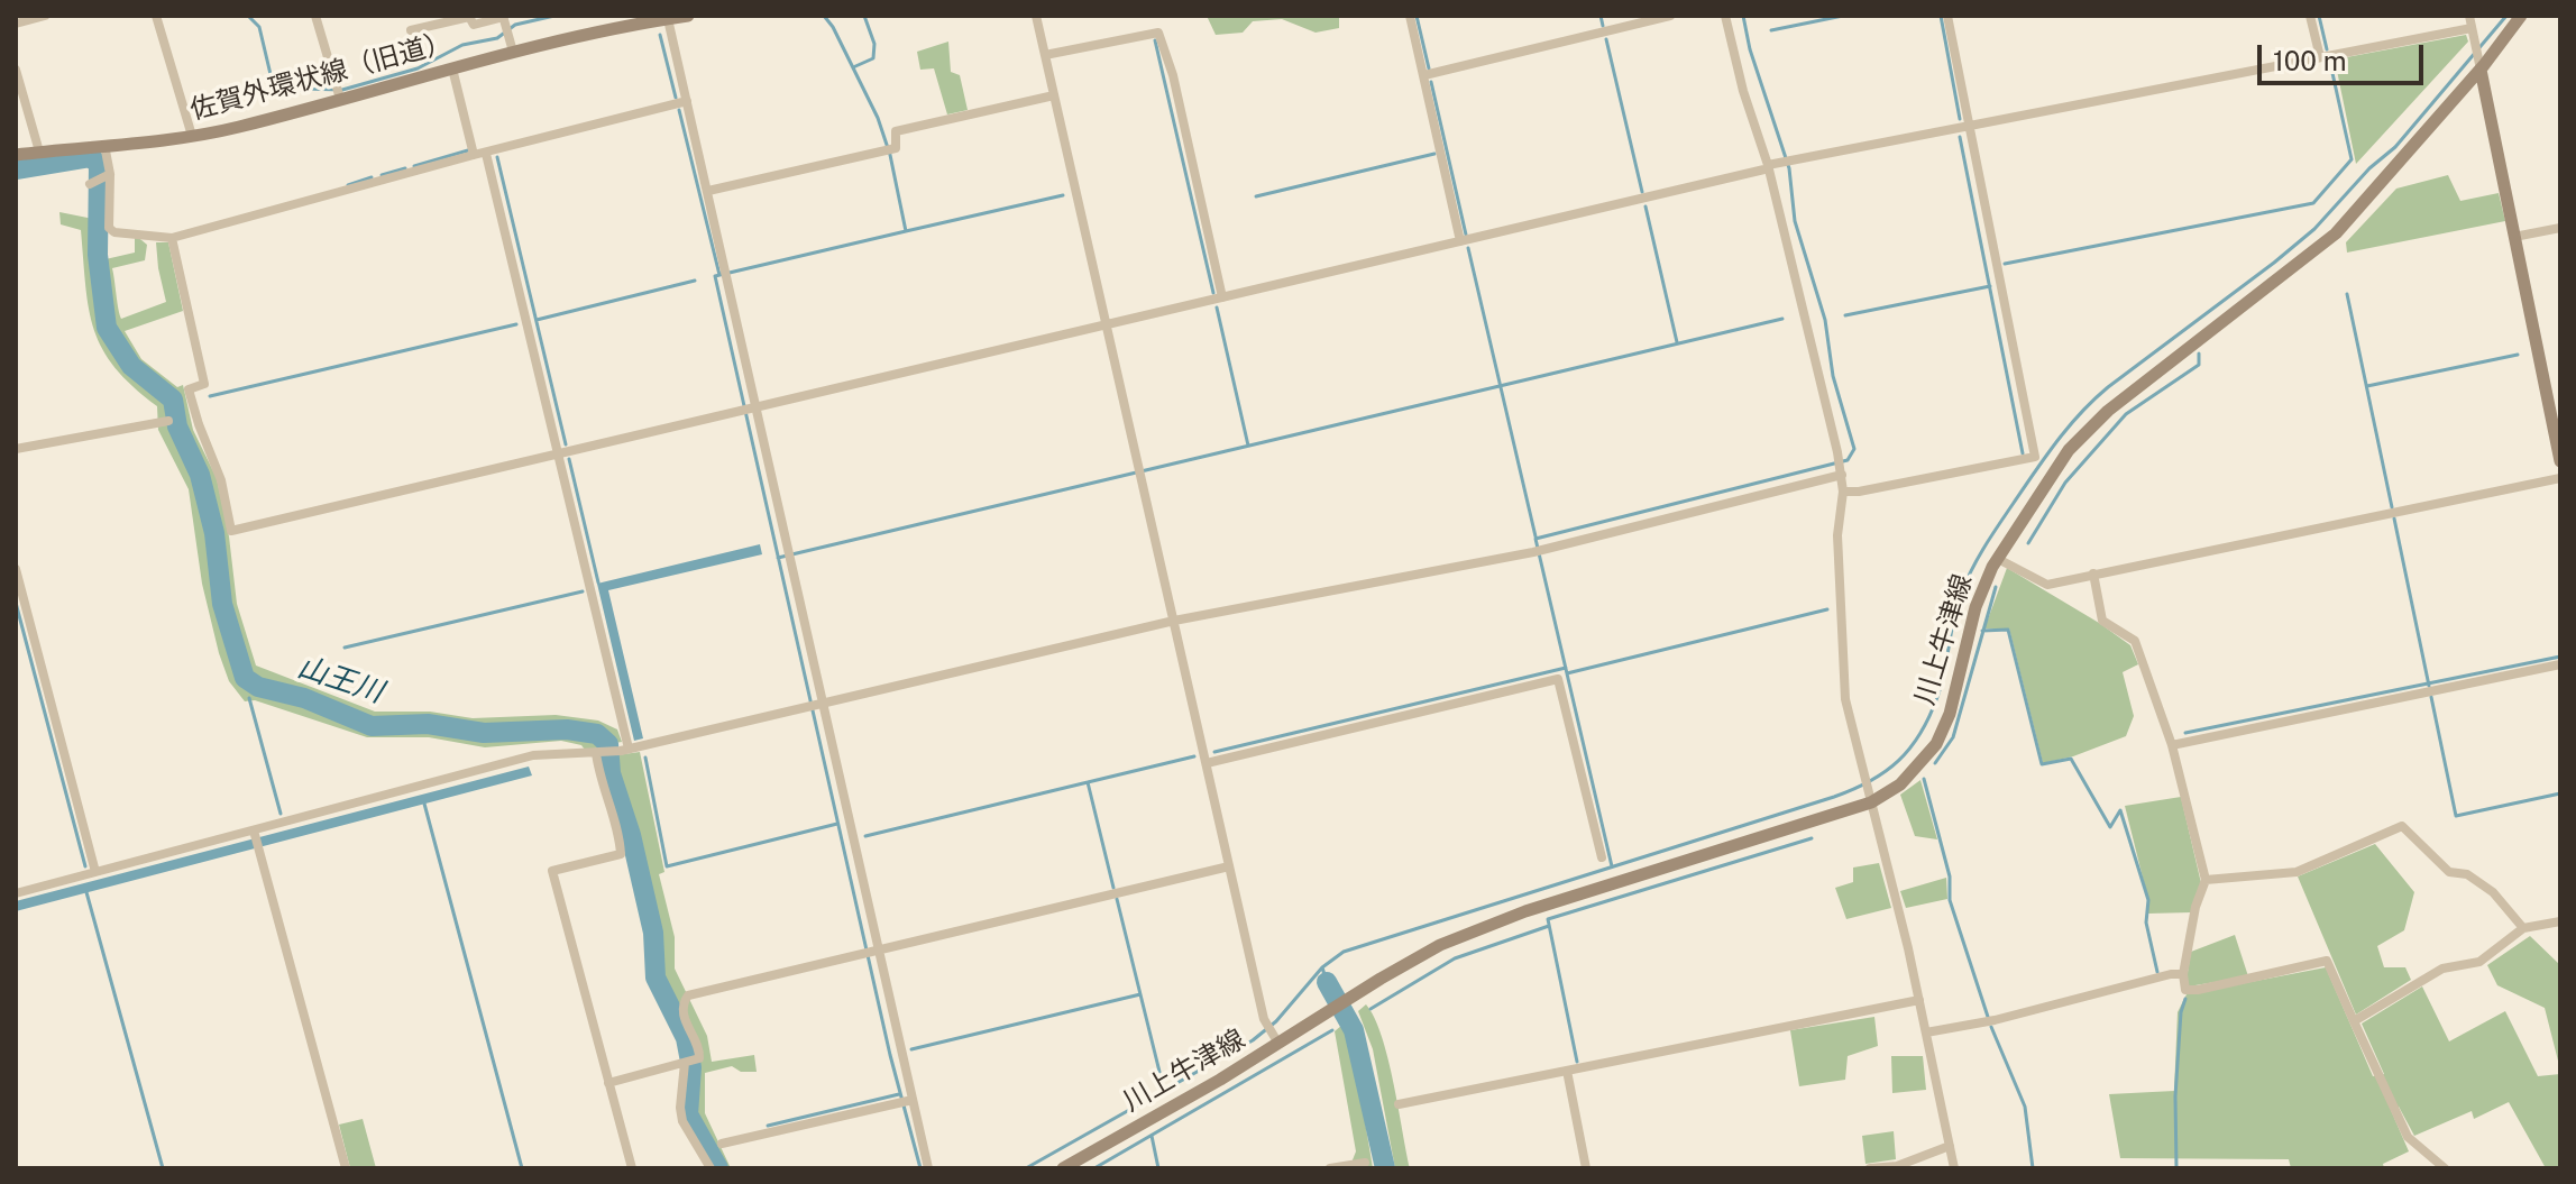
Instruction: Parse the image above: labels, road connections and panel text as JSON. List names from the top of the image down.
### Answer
{
  "streets": {
    "main road": ["佐賀外環状線（旧道）", "川上牛津線"]
  },
  "water": ["山王川"],
  "scale_bar": "100 m"
}
